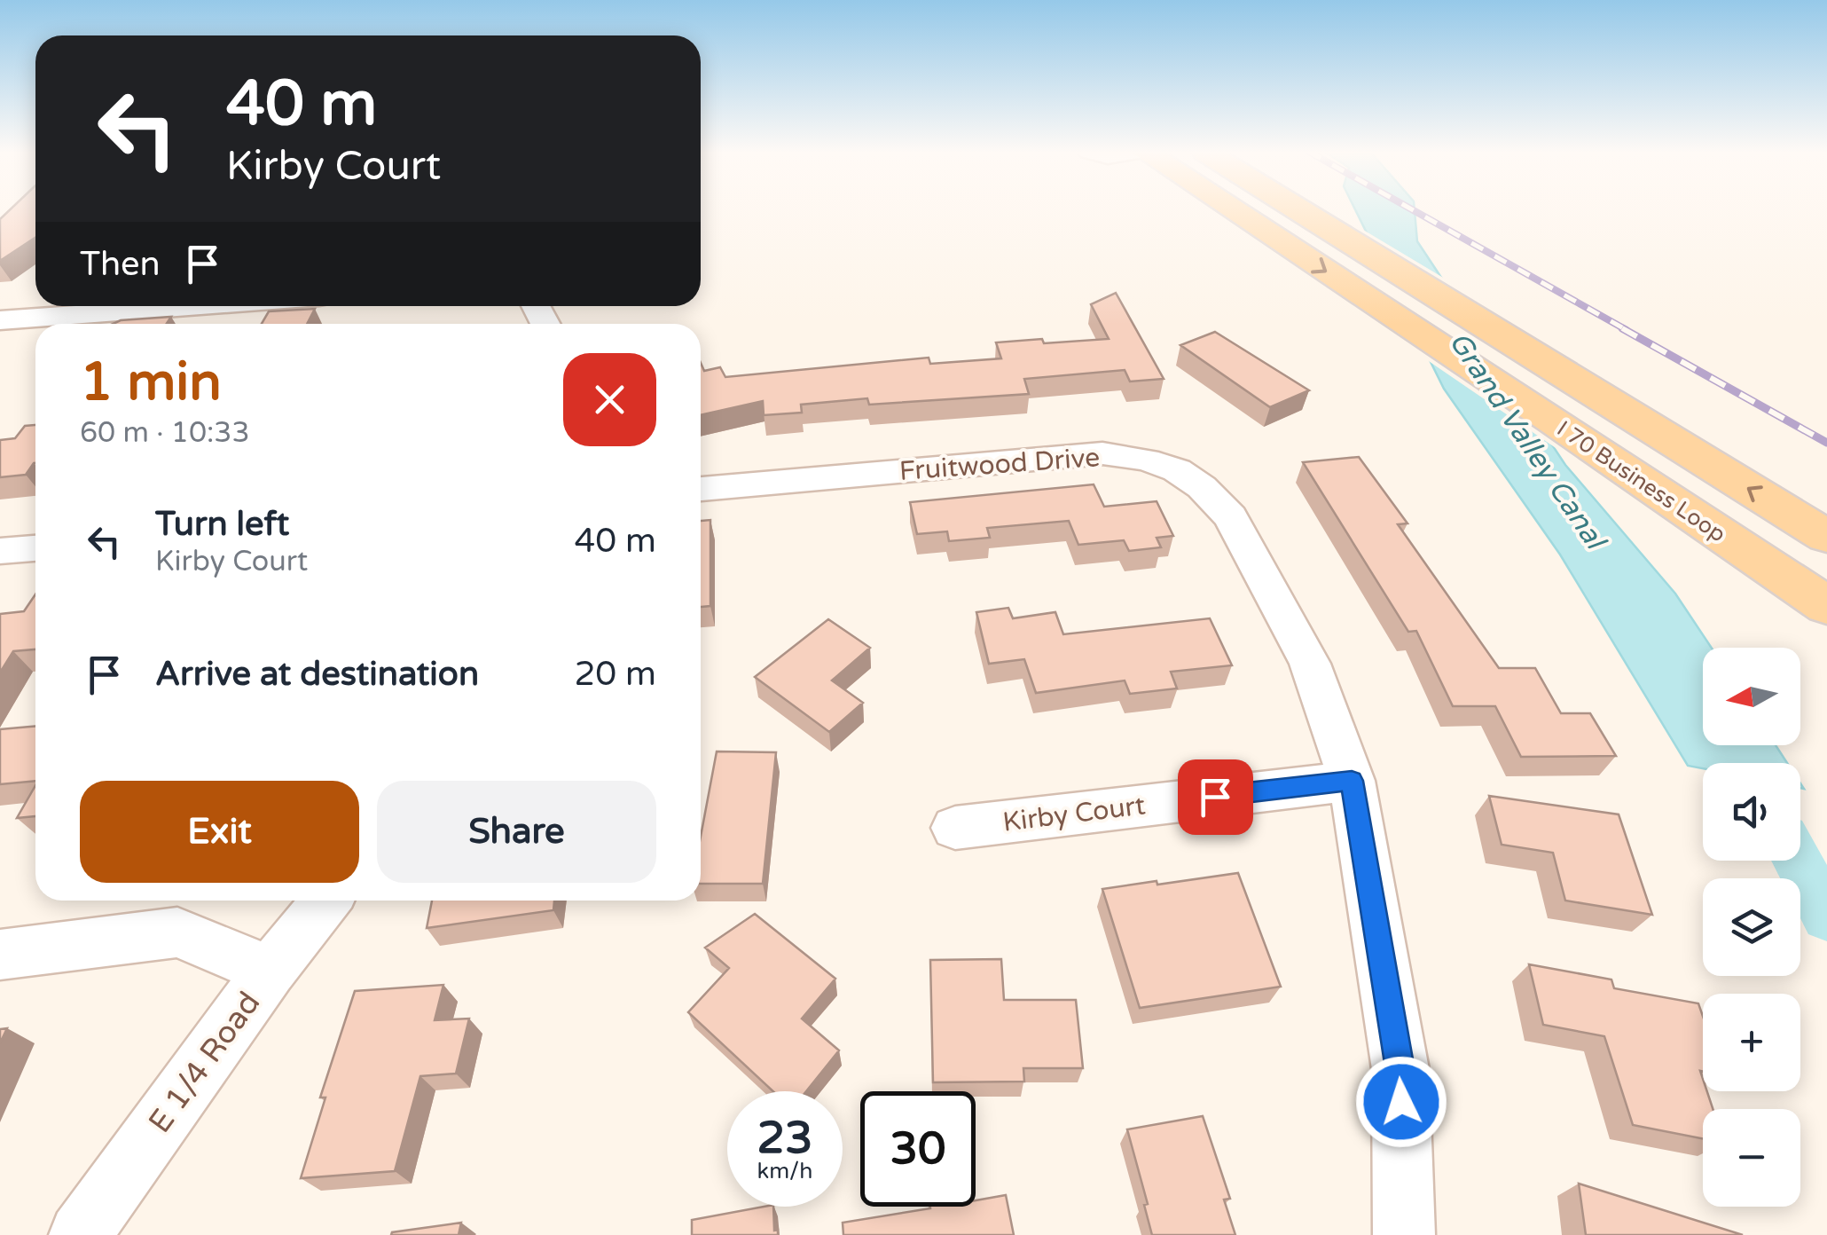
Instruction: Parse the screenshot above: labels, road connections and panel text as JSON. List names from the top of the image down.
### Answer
{
  "streets": {
    "main road": ["I 70 Business Loop"],
    "street": ["Fruitwood Drive", "Kirby Court", "E 1/4 Road"]
  },
  "crossings": [
    ["Fruitwood Drive", "Kirby Court"]
  ],
  "water": ["Grand Valley Canal"],
  "north": "left",
  "page": {
    "turn": ["40 m", "Kirby Court"],
    "then": "Then",
    "heading": ["1 min", "60 m · 10:33"],
    "list": [
      {
        "name": "Turn left",
        "note": "Kirby Court",
        "value": "40 m"
      },
      {
        "name": "Arrive at destination",
        "value": "20 m"
      }
    ],
    "map_buttons": ["+", "−"],
    "buttons": ["Exit", "Share"],
    "speed": "23 km/h",
    "limit": "30"
  }
}
